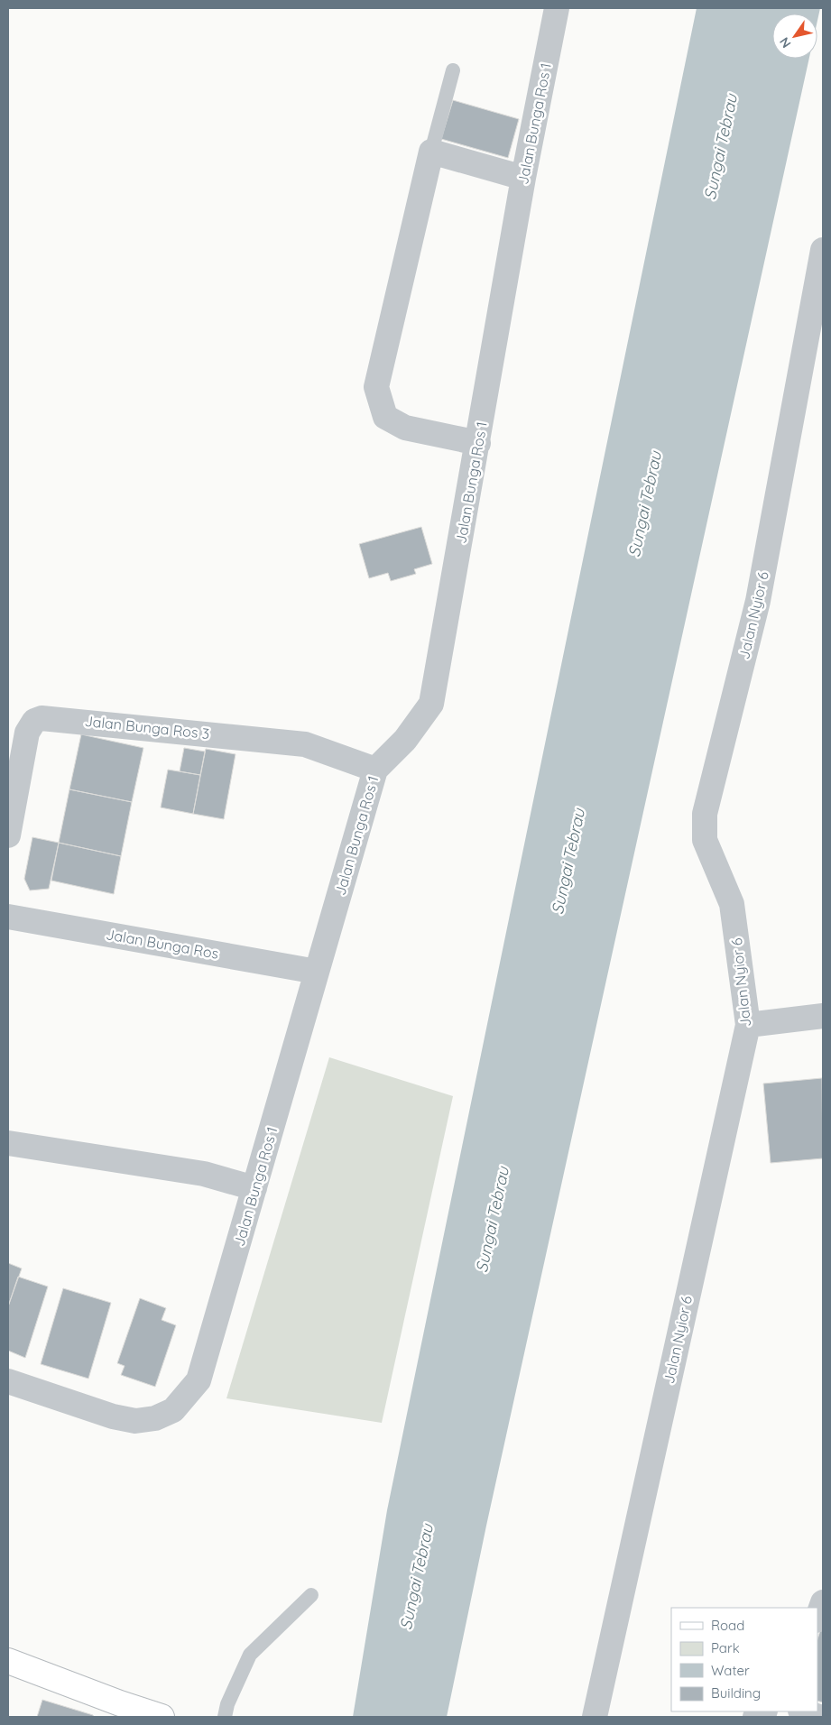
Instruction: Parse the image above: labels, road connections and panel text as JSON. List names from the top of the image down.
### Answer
{
  "streets": {
    "street": [
      "Jalan Bunga Ros 1",
      "Jalan Nyior 6",
      "Jalan Bunga Ros 3",
      "Jalan Bunga Ros"
    ]
  },
  "crossings": [
    ["Jalan Bunga Ros 1", "Jalan Bunga Ros 3"],
    ["Jalan Bunga Ros 1", "Jalan Bunga Ros"]
  ],
  "water": ["Sungai Tebrau"],
  "legend": [
    "Road",
    "Park",
    "Water",
    "Building"
  ],
  "north": "bottom left"
}
